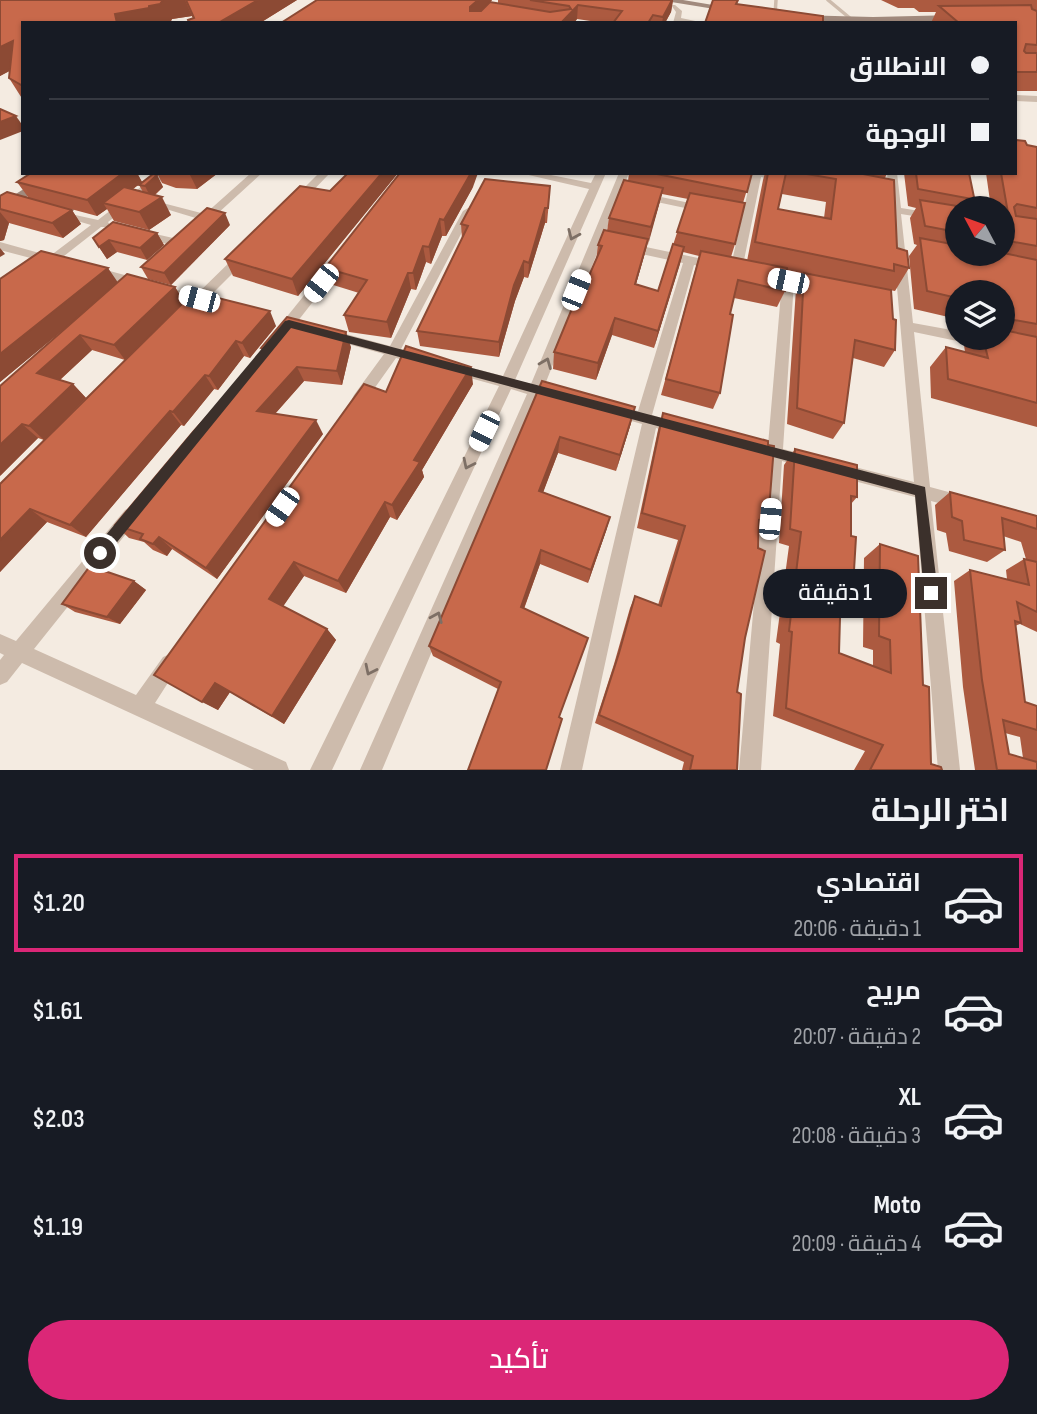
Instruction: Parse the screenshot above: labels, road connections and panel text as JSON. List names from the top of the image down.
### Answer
{
  "north": "top left",
  "page": {
    "banner": ["الانطلاق", "الوجهة"],
    "bubble": "1 دقيقة",
    "heading": "اختر الرحلة",
    "list": [
      {
        "name": "اقتصادي",
        "note": "1 دقيقة · 20:06",
        "value": "$1.20"
      },
      {
        "name": "مريح",
        "note": "2 دقيقة · 20:07",
        "value": "$1.61"
      },
      {
        "name": "XL",
        "note": "3 دقيقة · 20:08",
        "value": "$2.03"
      },
      {
        "name": "Moto",
        "note": "4 دقيقة · 20:09",
        "value": "$1.19"
      }
    ],
    "buttons": "تأكيد"
  }
}
